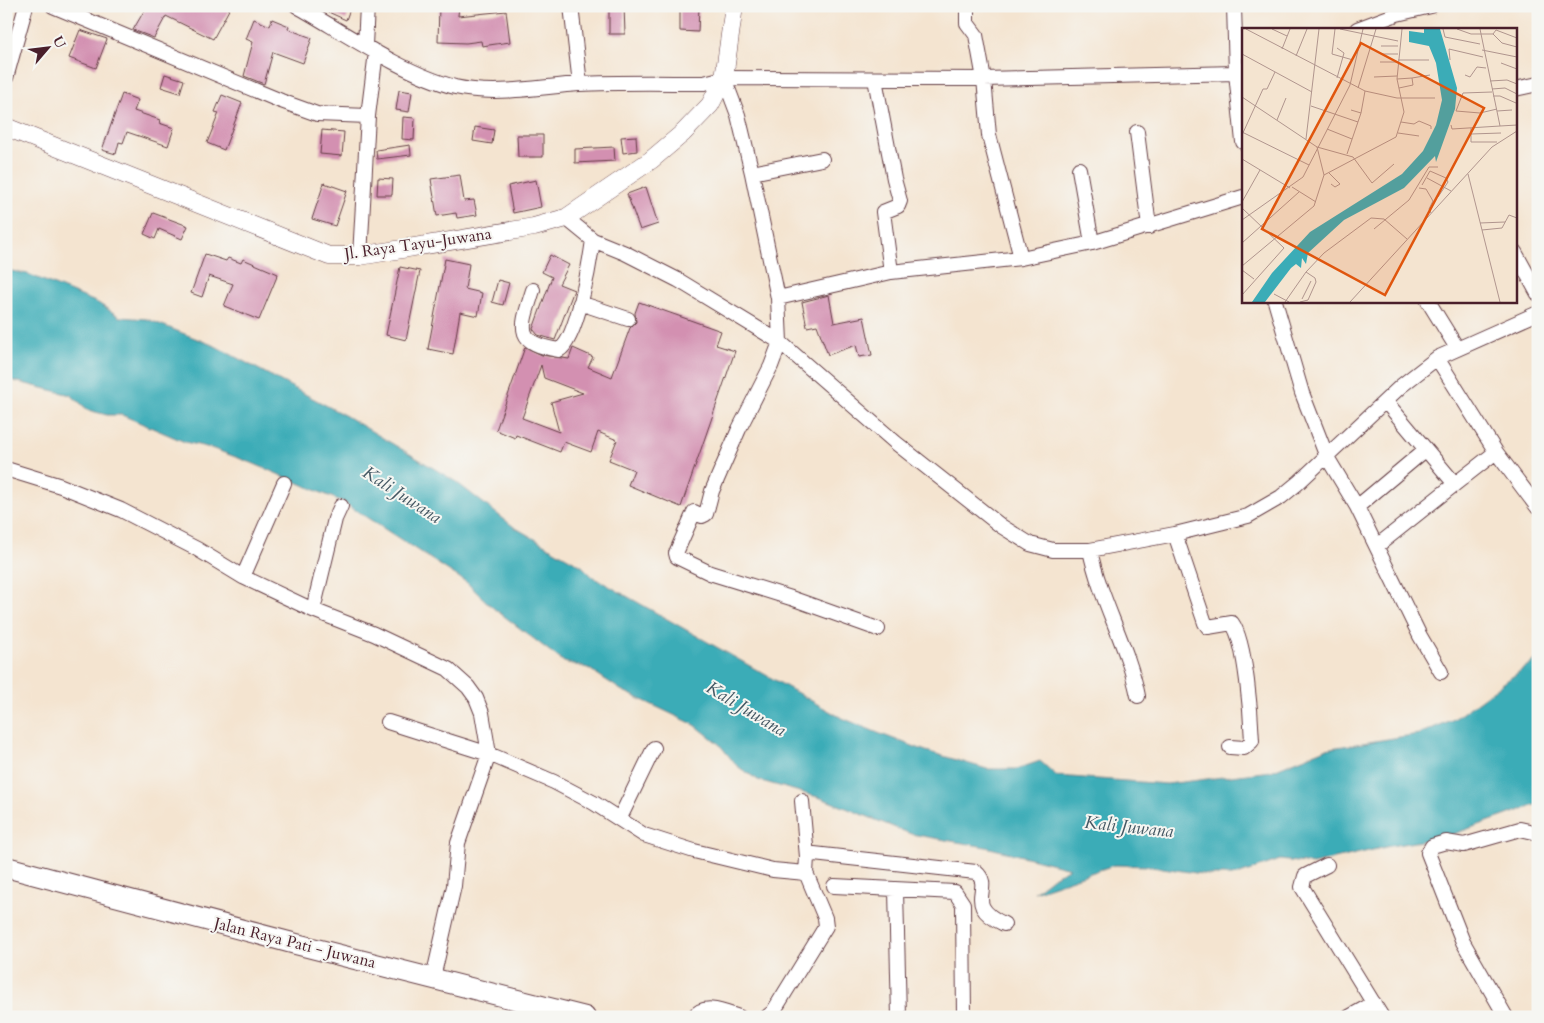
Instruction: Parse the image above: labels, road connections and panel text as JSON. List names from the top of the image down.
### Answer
{
  "streets": {
    "highway": ["Jalan Raya Pati - Juwana"],
    "main road": ["Jl. Raya Tayu-Juwana"]
  },
  "water": ["Kali Juwana"],
  "north": "top right"
}
